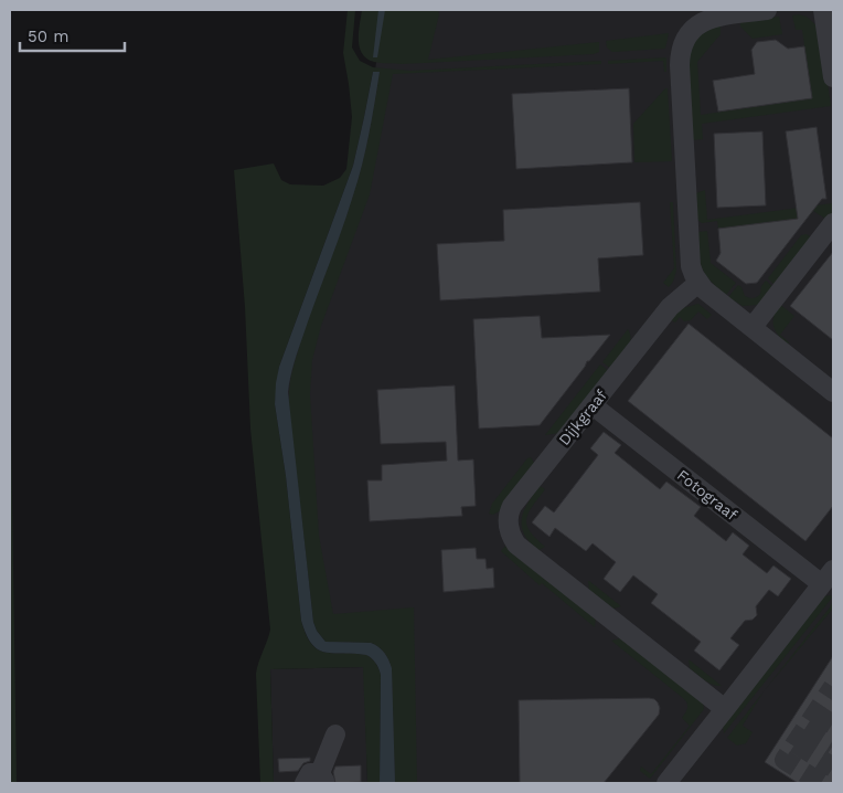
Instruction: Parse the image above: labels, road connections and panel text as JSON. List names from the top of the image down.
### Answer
{
  "streets": {
    "street": ["Dijkgraaf", "Fotograaf"]
  },
  "crossings": [
    ["Dijkgraaf", "Fotograaf"]
  ],
  "scale_bar": "50 m"
}
